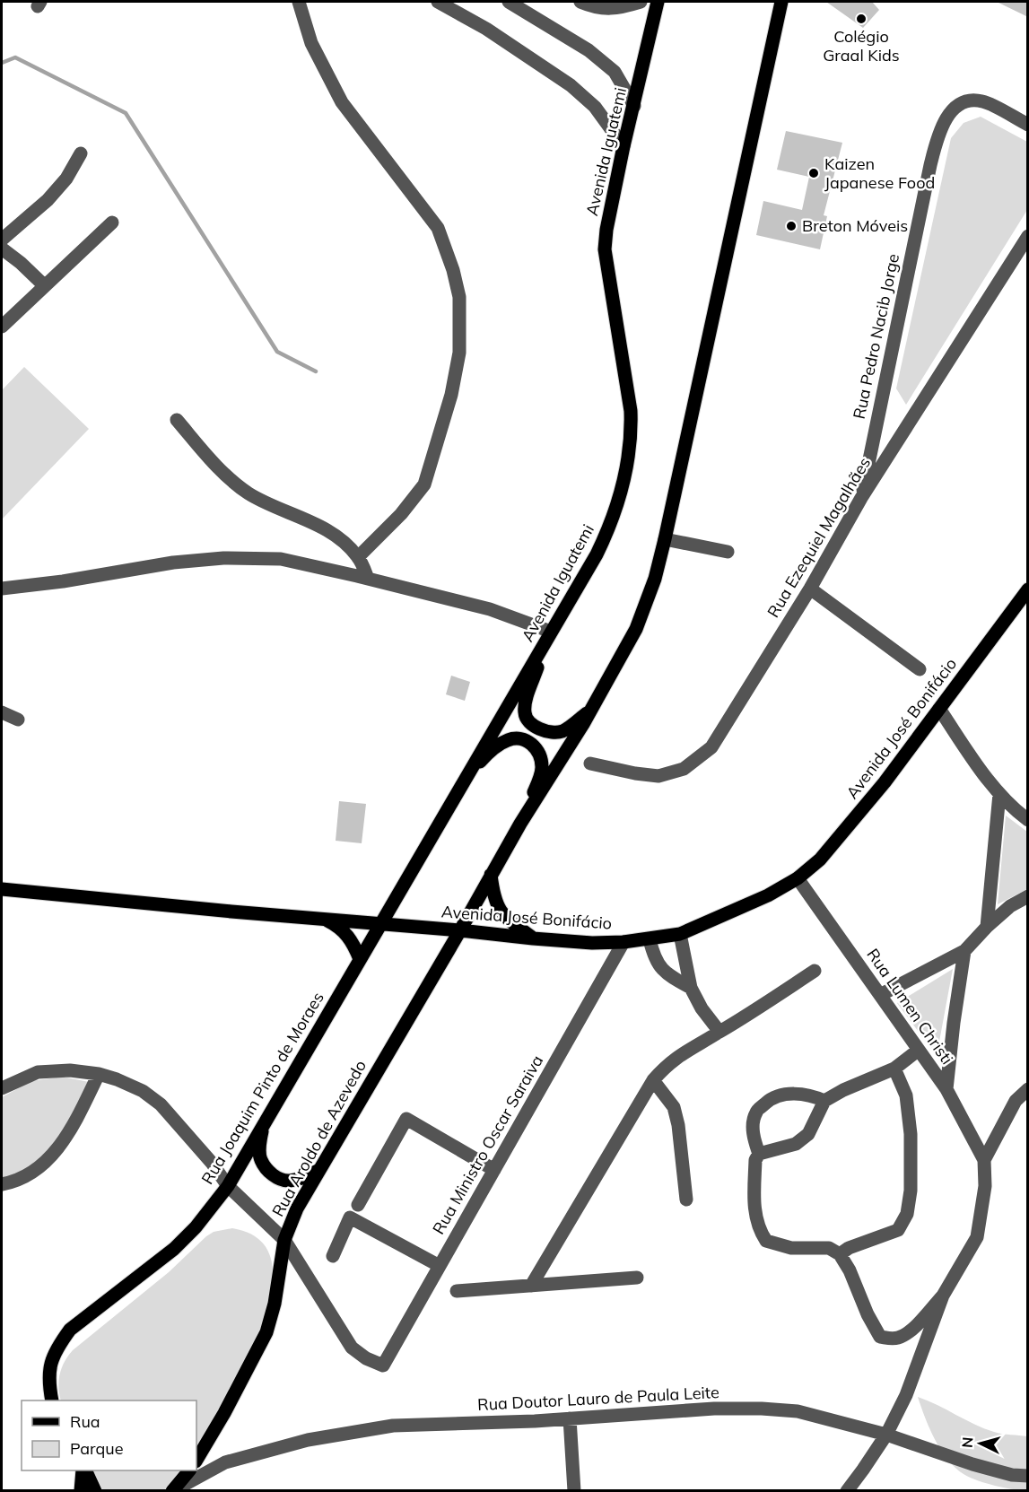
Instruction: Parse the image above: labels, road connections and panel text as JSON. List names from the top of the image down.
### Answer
{
  "streets": {
    "main road": [
      "Avenida Iguatemi",
      "Avenida José Bonifácio",
      "Rua Joaquim Pinto de Moraes",
      "Rua Aroldo de Azevedo"
    ],
    "street": [
      "Rua Pedro Nacib Jorge",
      "Rua Ezequiel Magalhães",
      "Rua Lumen Christi",
      "Rua Ministro Oscar Saraiva",
      "Rua Doutor Lauro de Paula Leite"
    ]
  },
  "crossings": [
    ["Avenida Iguatemi", "Avenida José Bonifácio"],
    ["Avenida Iguatemi", "Rua Joaquim Pinto de Moraes"],
    ["Rua Pedro Nacib Jorge", "Rua Ezequiel Magalhães"],
    ["Avenida José Bonifácio", "Rua Lumen Christi"],
    ["Avenida José Bonifácio", "Rua Joaquim Pinto de Moraes"],
    ["Avenida José Bonifácio", "Rua Aroldo de Azevedo"],
    ["Avenida José Bonifácio", "Rua Ministro Oscar Saraiva"],
    ["Rua Aroldo de Azevedo", "Rua Ministro Oscar Saraiva"]
  ],
  "places": ["Colégio Graal Kids", "Kaizen Japanese Food", "Breton Móveis"],
  "legend": ["Rua", "Parque"],
  "north": "left"
}
